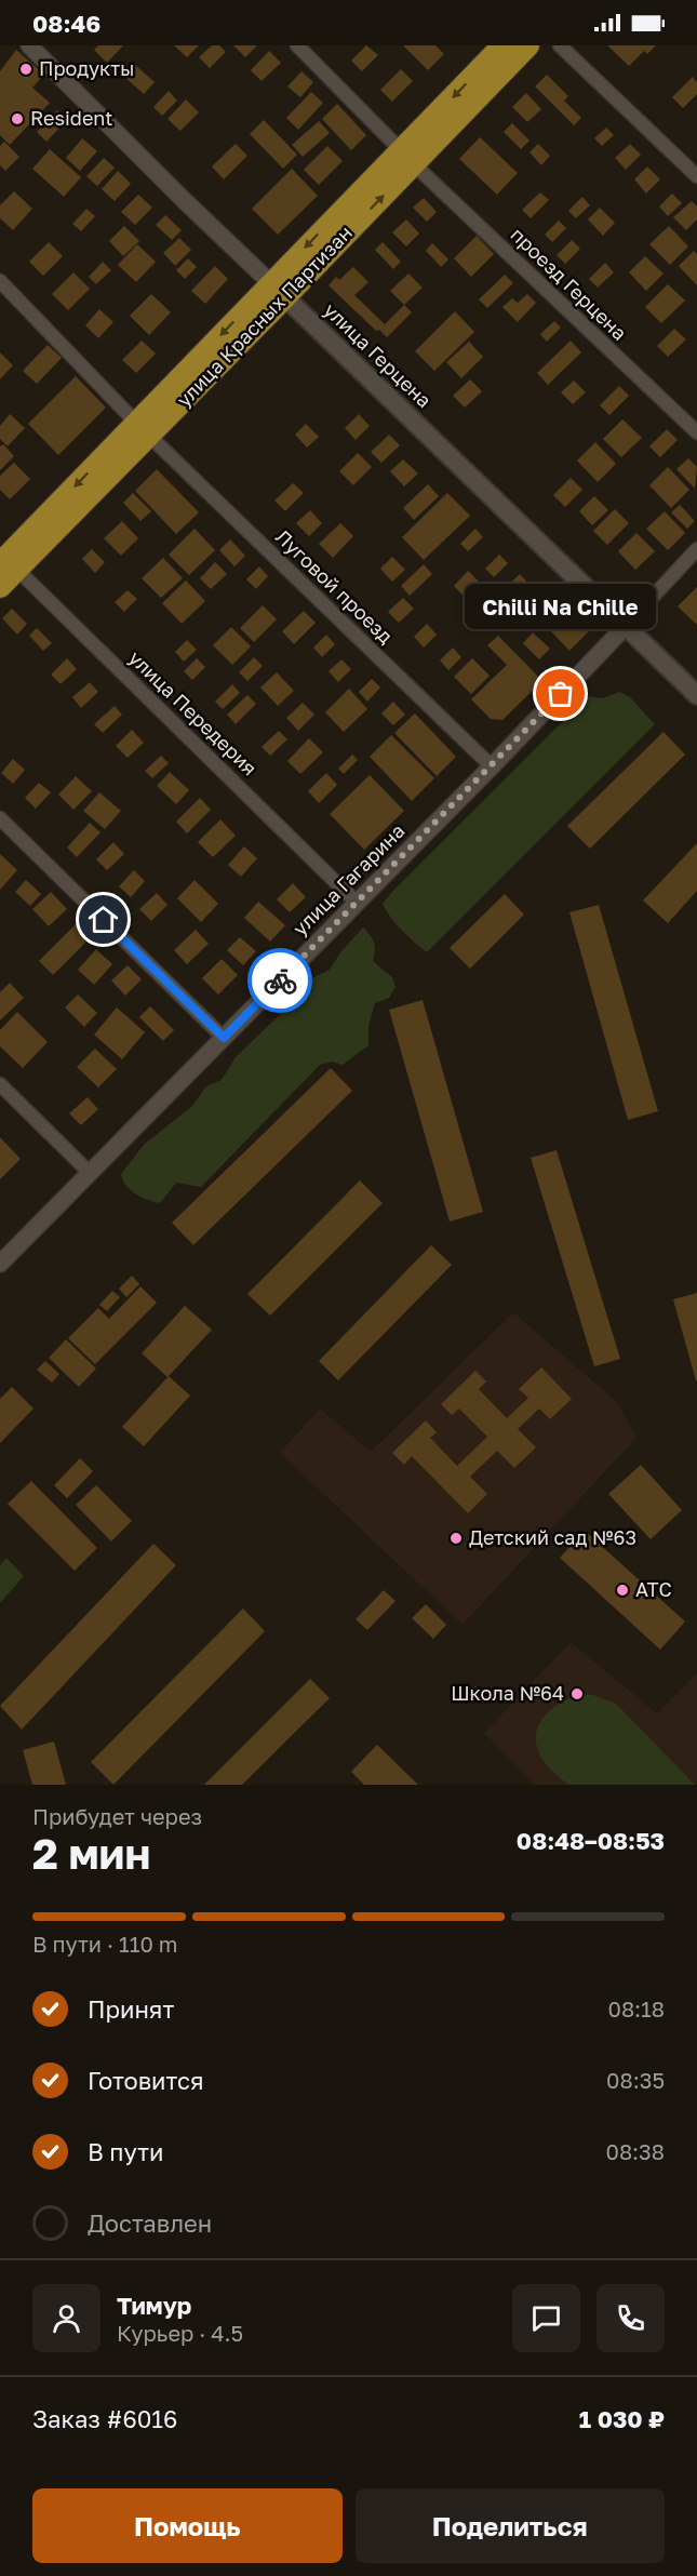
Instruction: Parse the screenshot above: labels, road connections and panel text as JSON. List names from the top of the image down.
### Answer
{
  "streets": {
    "highway": ["улица Красных Партизан"],
    "main road": ["улица Герцена"],
    "street": [
      "проезд Герцена",
      "Луговой проезд",
      "улица Передерия",
      "улица Гагарина"
    ]
  },
  "crossings": [
    ["проезд Герцена", "улица Красных Партизан"],
    ["улица Красных Партизан", "улица Герцена"],
    ["улица Красных Партизан", "Луговой проезд"],
    ["улица Красных Партизан", "улица Передерия"],
    ["улица Герцена", "улица Гагарина"],
    ["Луговой проезд", "улица Гагарина"],
    ["улица Передерия", "улица Гагарина"]
  ],
  "places": [
    "Продукты",
    "Resident",
    "Chilli Na Chille",
    "Детский сад №63",
    "АТС",
    "Школа №64"
  ],
  "page": {
    "status": "08:46",
    "bubble": "Chilli Na Chille",
    "heading": ["2 мин", "Прибудет через", "08:48–08:53"],
    "panel": [
      "Тимур",
      "Курьер · 4.5",
      "Заказ #6016",
      "1 030 ₽"
    ],
    "bar": "В пути · 110 m",
    "list": [
      ["Принят", "08:18"],
      ["Готовится", "08:35"],
      ["В пути", "08:38"],
      "Доставлен"
    ],
    "buttons": ["Помощь", "Поделиться"]
  }
}
